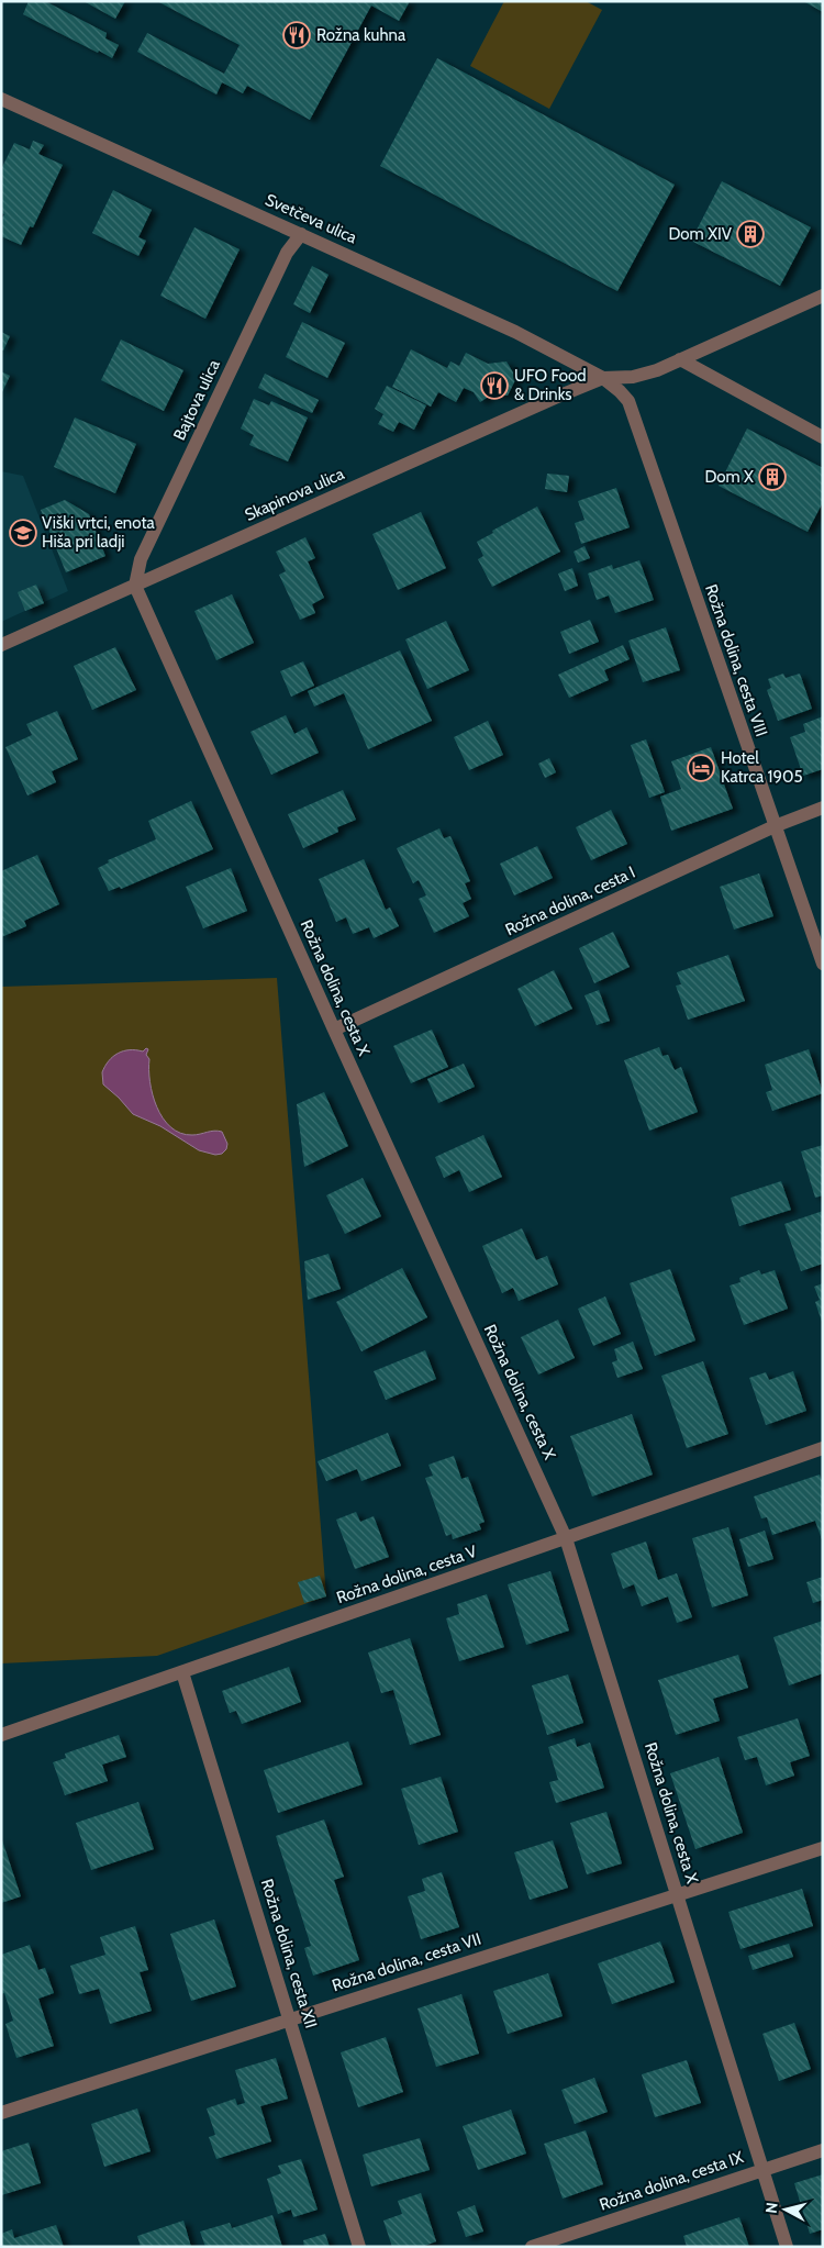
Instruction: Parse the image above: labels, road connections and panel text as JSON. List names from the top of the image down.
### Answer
{
  "streets": {
    "street": [
      "Svetčeva ulica",
      "Bajtova ulica",
      "Skapinova ulica",
      "Rožna dolina, cesta VIII",
      "Rožna dolina, cesta I",
      "Rožna dolina, cesta X",
      "Rožna dolina, cesta V",
      "Rožna dolina, cesta XII",
      "Rožna dolina, cesta VII",
      "Rožna dolina, cesta IX"
    ]
  },
  "crossings": [
    ["Svetčeva ulica", "Bajtova ulica"],
    ["Svetčeva ulica", "Skapinova ulica"],
    ["Svetčeva ulica", "Rožna dolina, cesta VIII"],
    ["Bajtova ulica", "Skapinova ulica"],
    ["Bajtova ulica", "Rožna dolina, cesta X"],
    ["Skapinova ulica", "Rožna dolina, cesta VIII"],
    ["Skapinova ulica", "Rožna dolina, cesta X"],
    ["Rožna dolina, cesta VIII", "Rožna dolina, cesta I"],
    ["Rožna dolina, cesta I", "Rožna dolina, cesta X"],
    ["Rožna dolina, cesta X", "Rožna dolina, cesta V"],
    ["Rožna dolina, cesta X", "Rožna dolina, cesta VII"],
    ["Rožna dolina, cesta X", "Rožna dolina, cesta IX"],
    ["Rožna dolina, cesta V", "Rožna dolina, cesta XII"],
    ["Rožna dolina, cesta XII", "Rožna dolina, cesta VII"]
  ],
  "places": {
    "restaurant": ["Rožna kuhna", "UFO Food & Drinks"],
    "building": ["Dom XIV", "Dom X"],
    "school or university": ["Viški vrtci, enota Hiša pri ladji"],
    "hotel": ["Hotel Katrca 1905"]
  },
  "north": "left"
}
